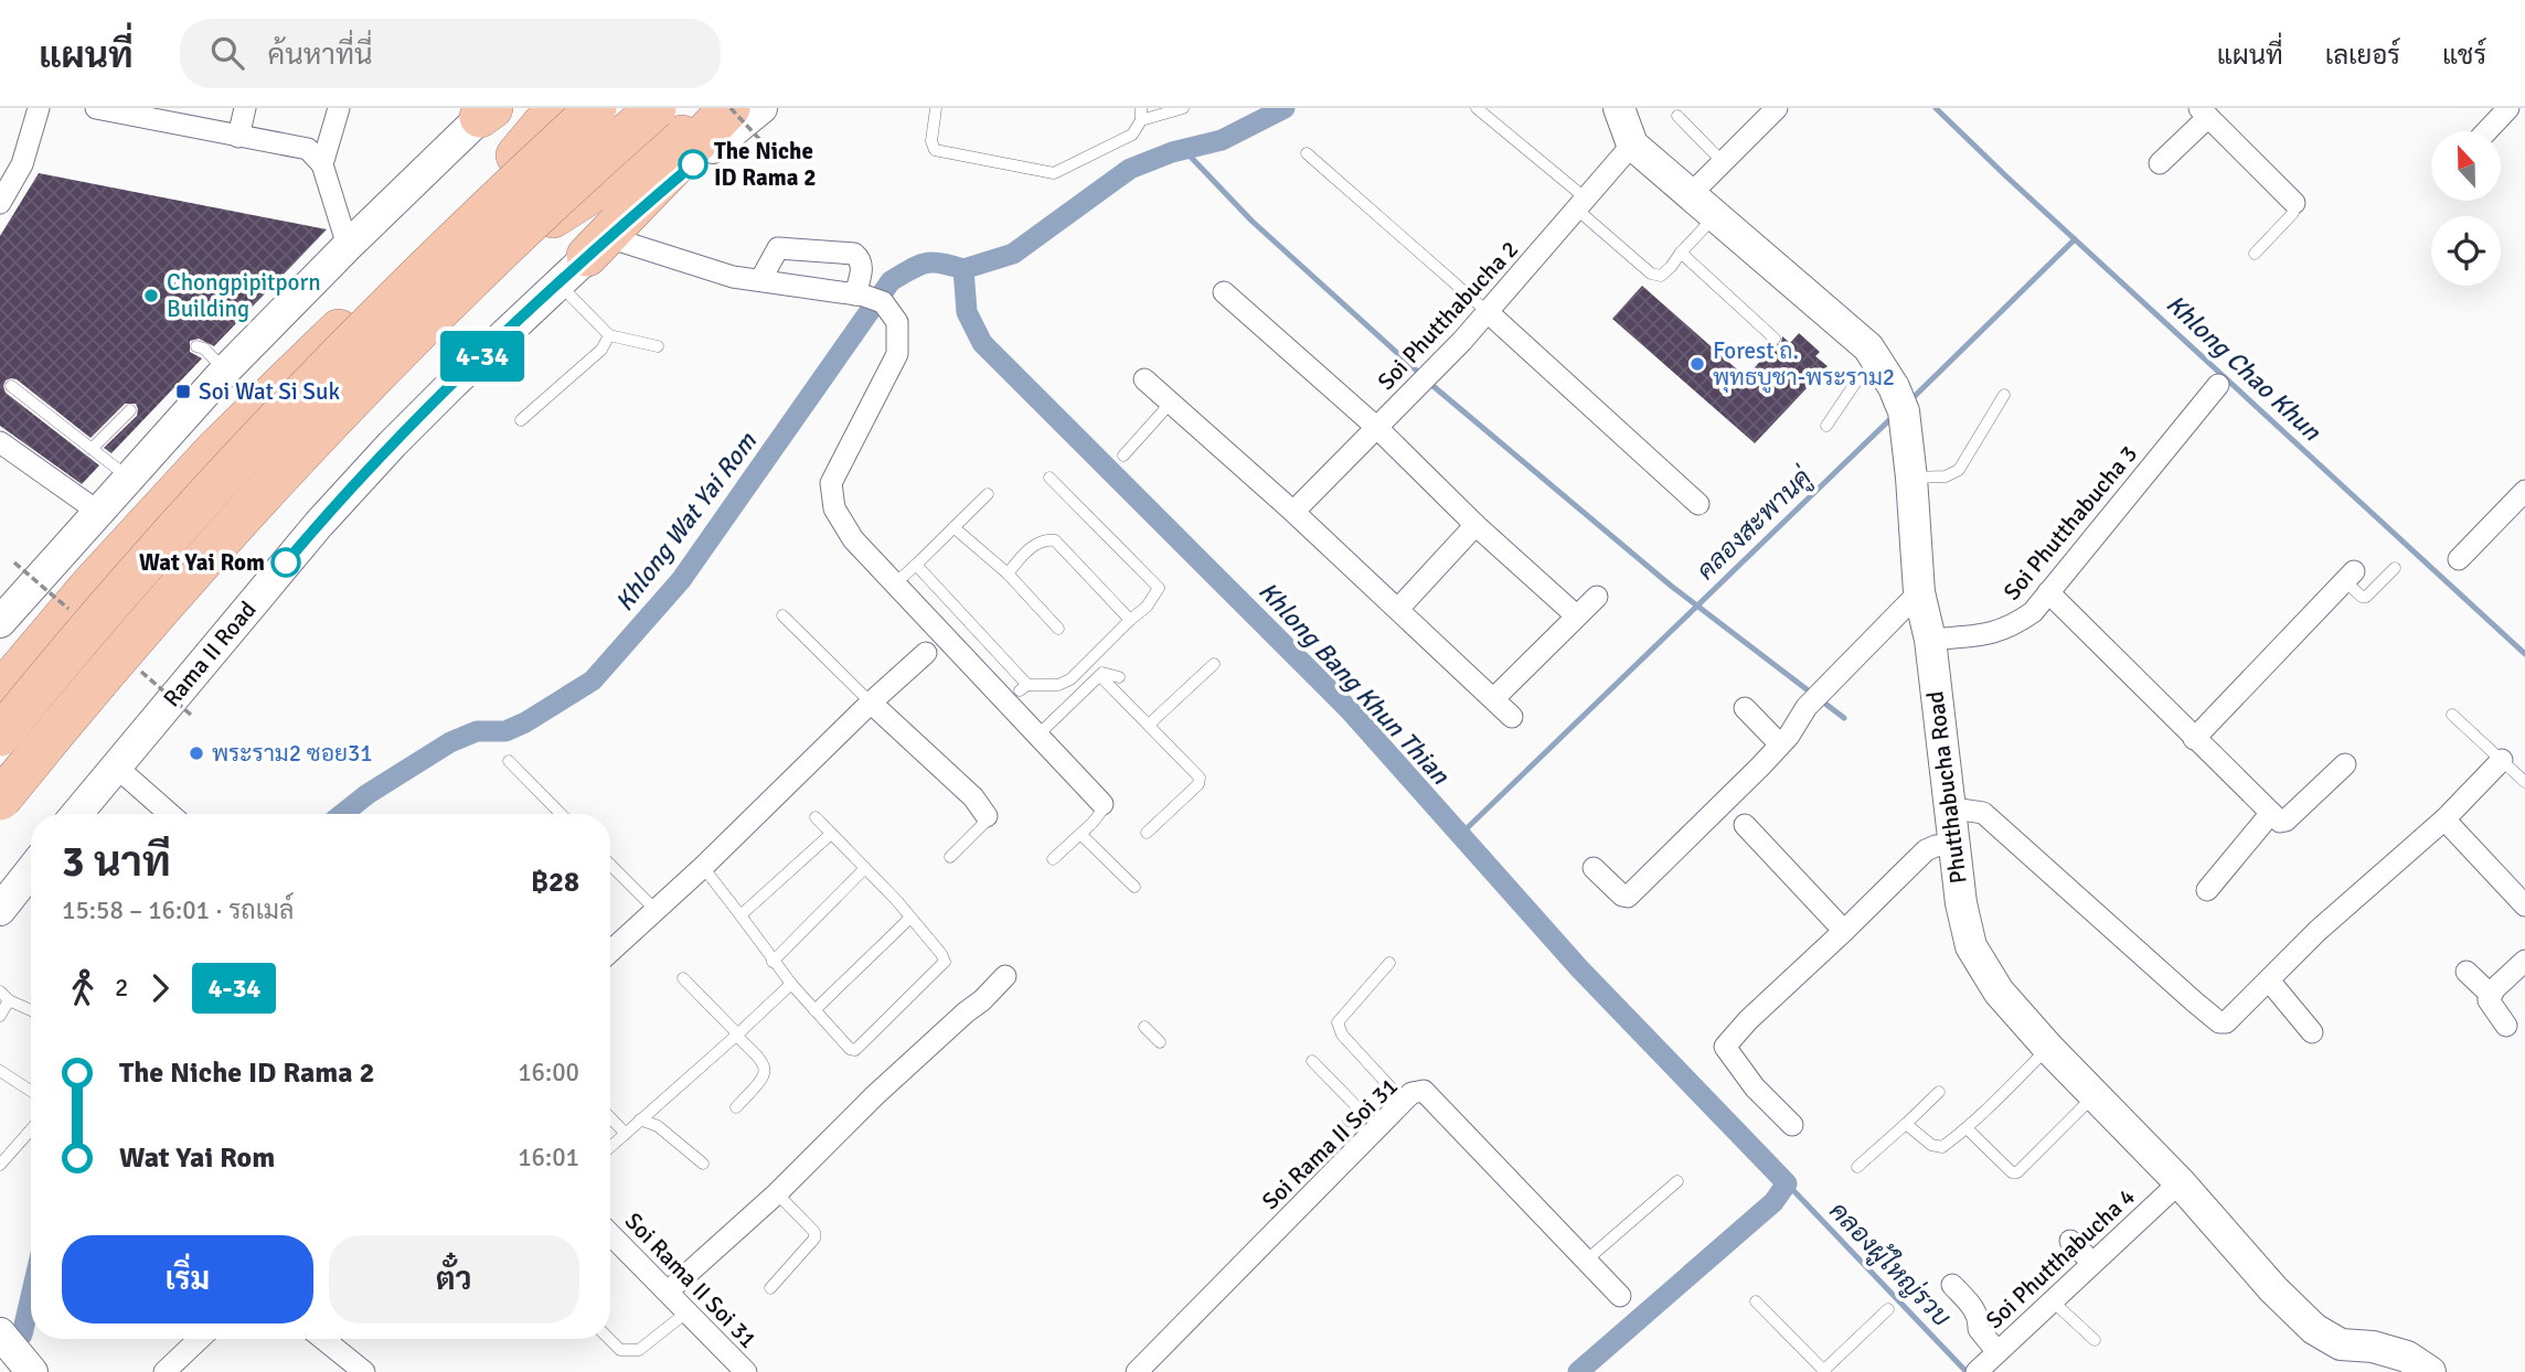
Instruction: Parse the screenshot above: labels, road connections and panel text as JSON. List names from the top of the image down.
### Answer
{
  "streets": {
    "main road": ["Rama II Road", "Phutthabucha Road"],
    "street": [
      "Soi Phutthabucha 2",
      "Soi Phutthabucha 3",
      "Soi Rama II Soi 31",
      "Soi Phutthabucha 4"
    ]
  },
  "crossings": [
    ["Soi Phutthabucha 3", "Phutthabucha Road"],
    ["Phutthabucha Road", "Soi Phutthabucha 4"]
  ],
  "water": [
    "Khlong Chao Khun",
    "Khlong Wat Yai Rom",
    "คลองสะพานคู่",
    "Khlong Bang Khun Thian",
    "คลองผู้ใหญ่รวบ"
  ],
  "places": {
    "other": [
      "The Niche ID Rama 2",
      "Chongpipitporn Building",
      "Forest ถ. พุทธบูชา-พระราม2",
      "Wat Yai Rom",
      "พระราม2 ซอย31"
    ],
    "transit": ["Soi Wat Si Suk"]
  },
  "lines": ["bus line 4-34"],
  "north": "top",
  "page": {
    "header": "แผนที่",
    "search": "ค้นหาที่นี่",
    "nav": ["แผนที่", "เลเยอร์", "แชร์"],
    "on_map": "4-34",
    "heading": ["3 นาที", "15:58 – 16:01 · รถเมล์", "฿28"],
    "legs": ["2", "4-34"],
    "list": [
      {
        "name": "The Niche ID Rama 2",
        "value": "16:00"
      },
      {
        "name": "Wat Yai Rom",
        "value": "16:01"
      }
    ],
    "buttons": ["เริ่ม", "ตั๋ว"]
  }
}
